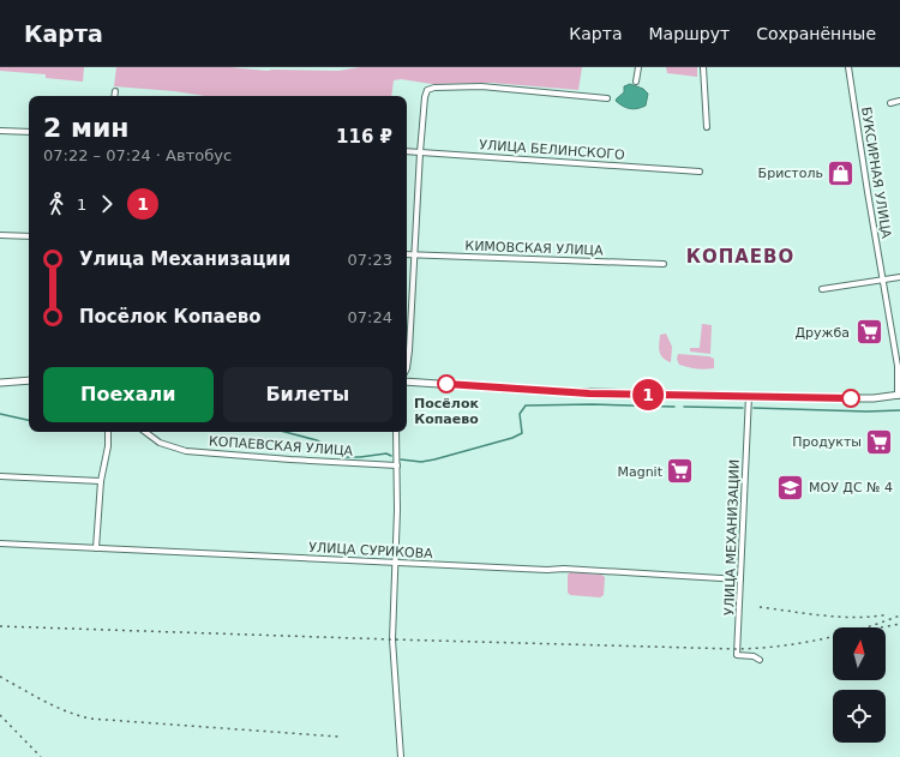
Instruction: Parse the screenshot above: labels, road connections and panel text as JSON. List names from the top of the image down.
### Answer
{
  "streets": {
    "street": [
      "УЛИЦА БЕЛИНСКОГО",
      "БУКСИРНАЯ УЛИЦА",
      "КИМОВСКАЯ УЛИЦА",
      "КОПАЕВСКАЯ УЛИЦА",
      "УЛИЦА МЕХАНИЗАЦИИ",
      "УЛИЦА СУРИКОВА"
    ]
  },
  "crossings": [
    ["УЛИЦА МЕХАНИЗАЦИИ", "УЛИЦА СУРИКОВА"]
  ],
  "districts": ["КОПАЕВО"],
  "places": {
    "shop": ["Бристоль"],
    "supermarket": ["Дружба", "Продукты", "Magnit"],
    "other": ["Посёлок Копаево"],
    "school or university": ["МОУ ДС № 4"]
  },
  "lines": ["bus line 1"],
  "north": "top",
  "page": {
    "header": "Карта",
    "nav": ["Карта", "Маршрут", "Сохранённые"],
    "on_map": "1",
    "heading": ["2 мин", "07:22 – 07:24 · Автобус", "116 ₽"],
    "legs": ["1", "1"],
    "list": [
      {
        "name": "Улица Механизации",
        "value": "07:23"
      },
      {
        "name": "Посёлок Копаево",
        "value": "07:24"
      }
    ],
    "buttons": ["Поехали", "Билеты"]
  }
}
